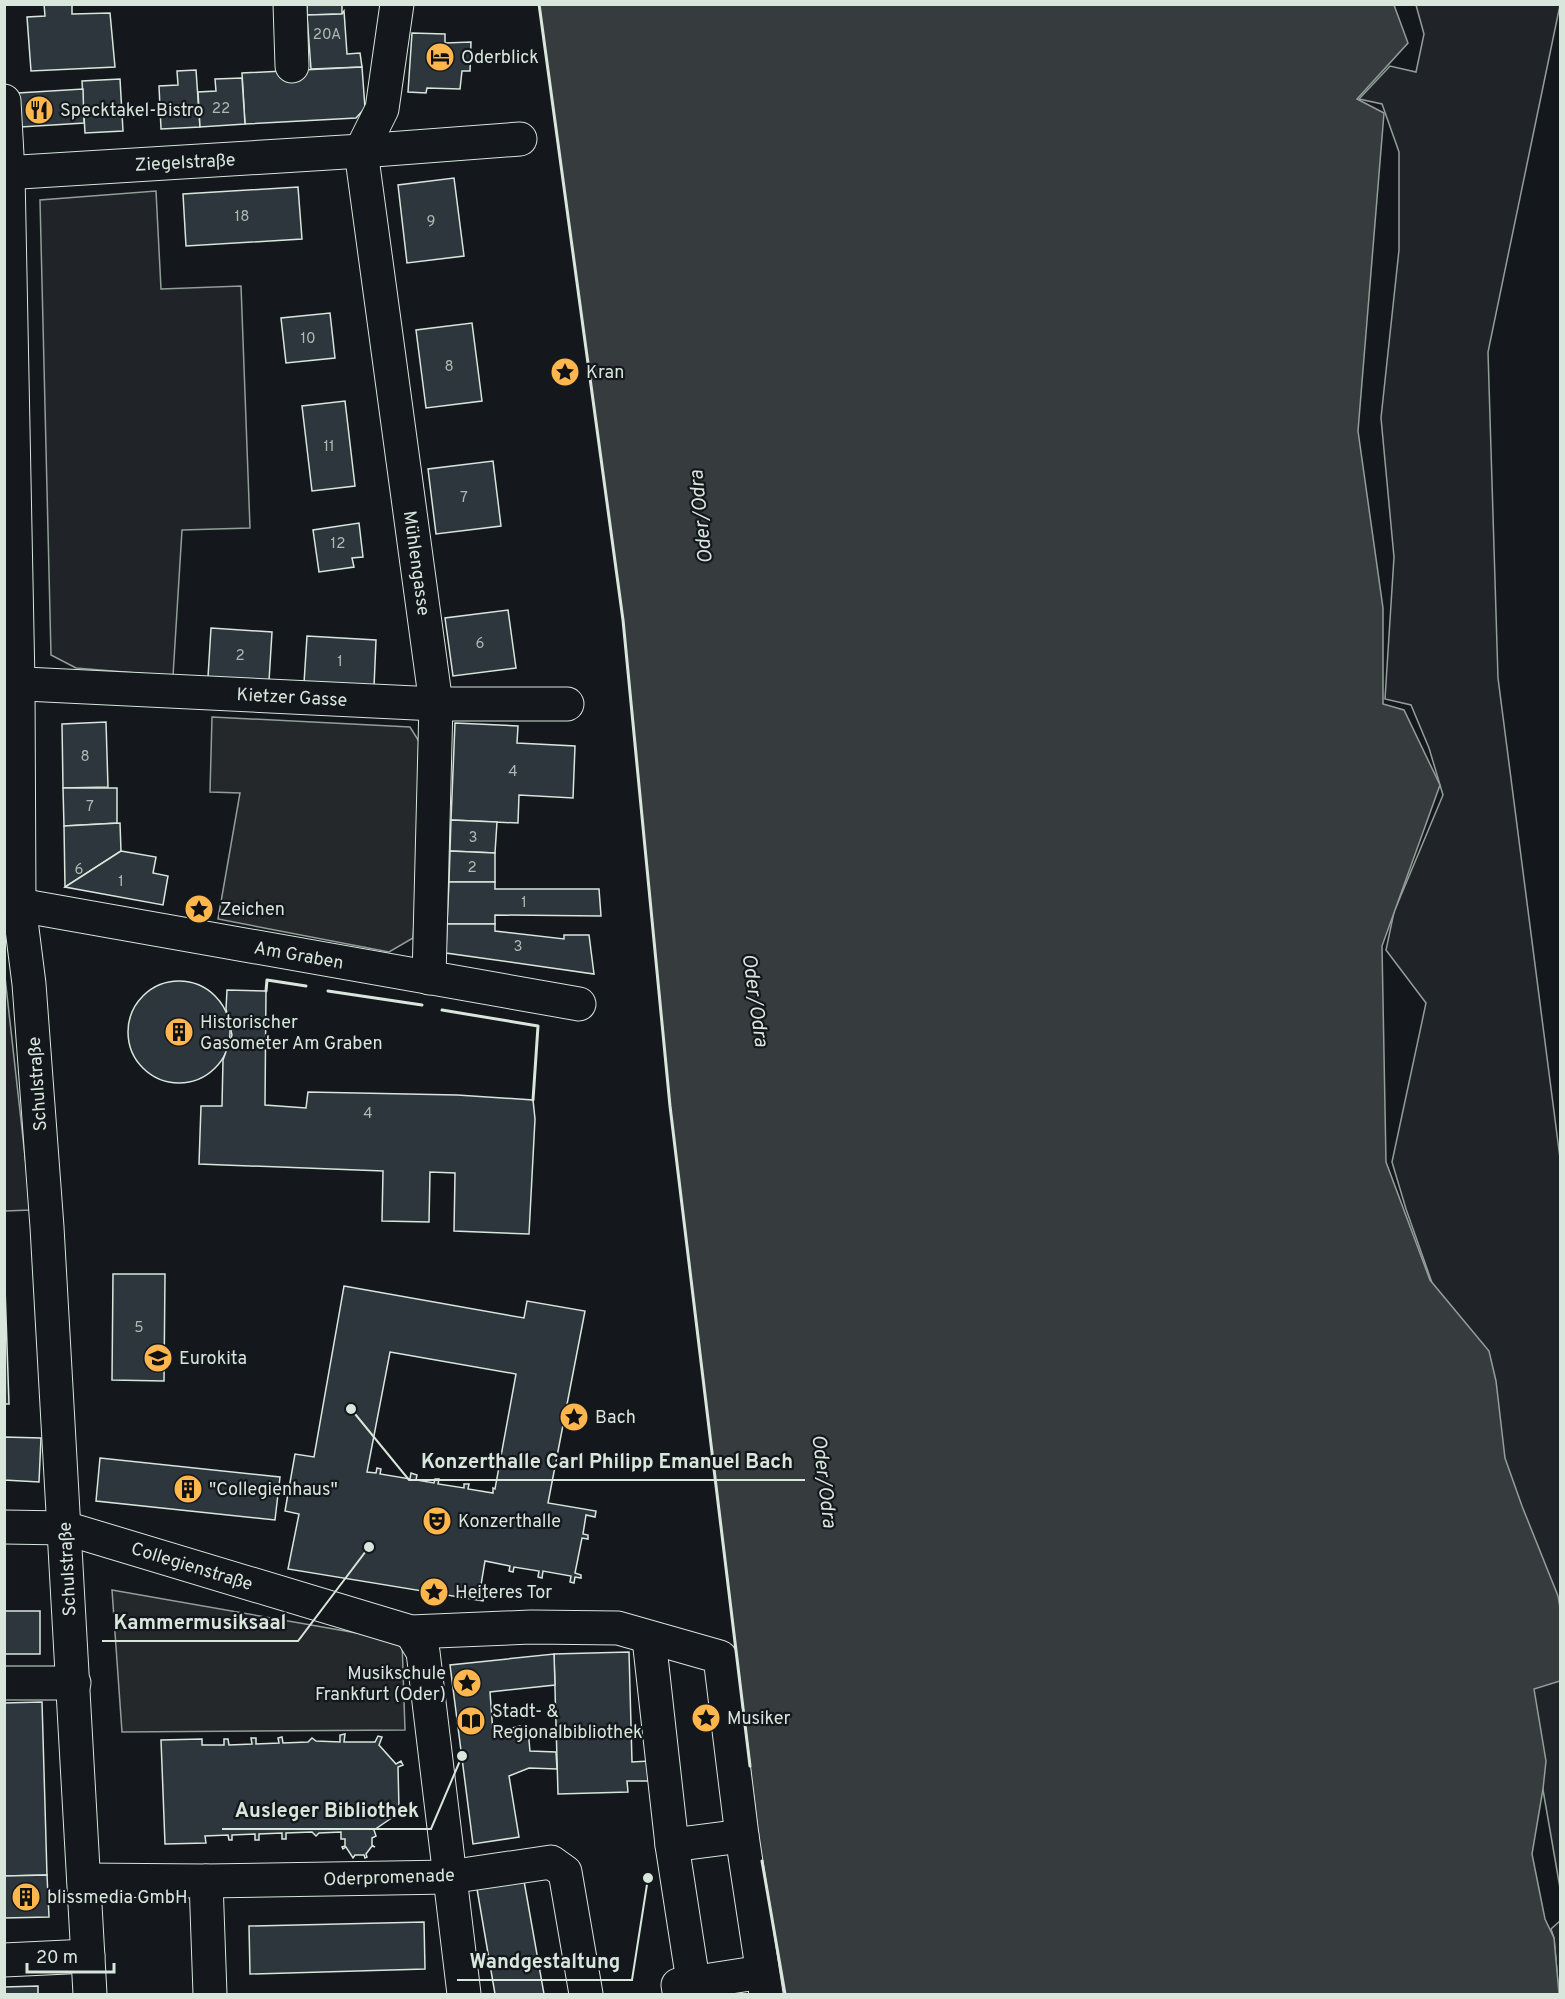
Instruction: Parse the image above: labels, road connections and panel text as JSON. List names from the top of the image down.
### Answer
{
  "streets": {
    "street": [
      "Ziegelstraße",
      "Mühlengasse",
      "Kietzer Gasse",
      "Am Graben",
      "Schulstraße",
      "Collegienstraße",
      "Oderpromenade"
    ]
  },
  "crossings": [
    ["Ziegelstraße", "Mühlengasse"],
    ["Ziegelstraße", "Schulstraße"],
    ["Mühlengasse", "Kietzer Gasse"],
    ["Mühlengasse", "Am Graben"],
    ["Kietzer Gasse", "Schulstraße"],
    ["Am Graben", "Schulstraße"],
    ["Schulstraße", "Collegienstraße"],
    ["Schulstraße", "Oderpromenade"]
  ],
  "water": ["Oder/Odra"],
  "places": {
    "hotel": ["Oderblick"],
    "restaurant": ["Specktakel-Bistro"],
    "place": [
      "Kran",
      "Zeichen",
      "Bach",
      "Heiteres Tor",
      "Musikschule Frankfurt (Oder)",
      "Musiker"
    ],
    "building": ["Historischer Gasometer Am Graben", "\"Collegienhaus\"", "blissmedia GmbH"],
    "school or university": ["Eurokita"],
    "other": [
      "Konzerthalle Carl Philipp Emanuel Bach",
      "Kammermusiksaal",
      "Ausleger Bibliothek",
      "Wandgestaltung"
    ],
    "theatre": ["Konzerthalle"],
    "library": ["Stadt- & Regionalbibliothek"]
  },
  "house_numbers": [
    "20A",
    "22",
    "18",
    "9",
    "10",
    "8",
    "11",
    "7",
    "12",
    "6",
    "2",
    "1",
    "8",
    "4",
    "7",
    "3",
    "2",
    "6",
    "1",
    "1",
    "3",
    "4",
    "5"
  ],
  "scale_bar": "20 m"
}
